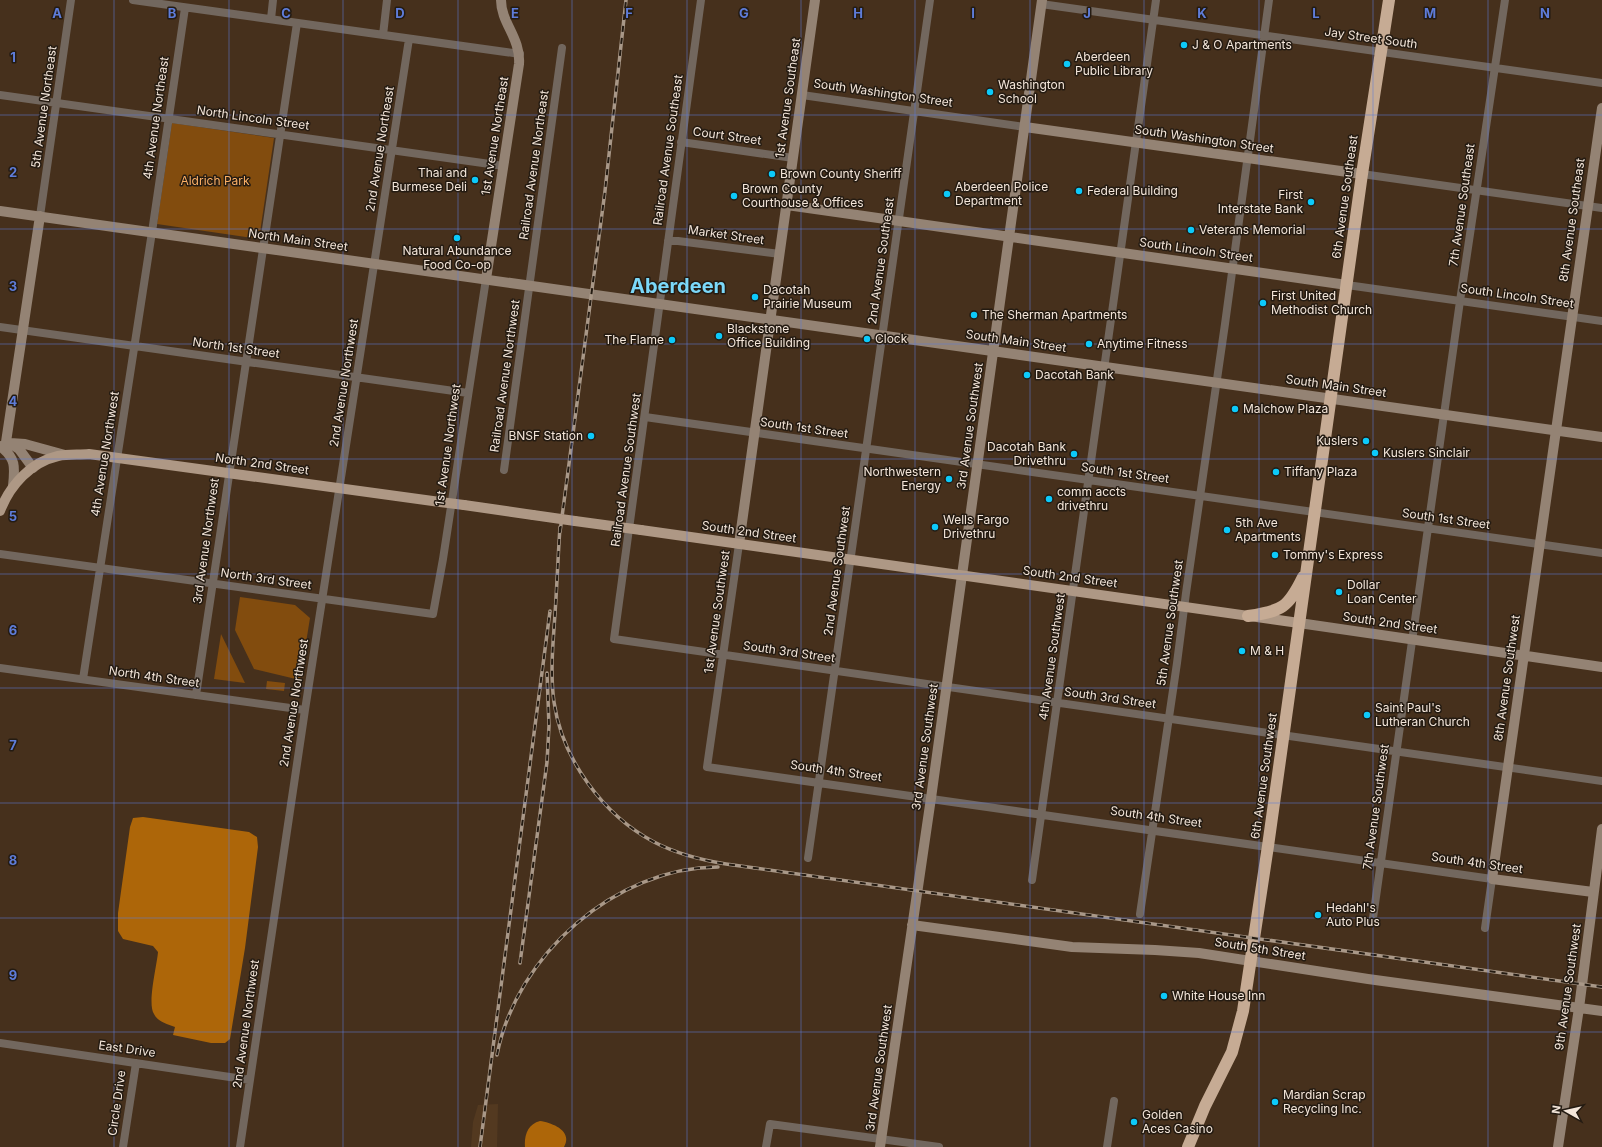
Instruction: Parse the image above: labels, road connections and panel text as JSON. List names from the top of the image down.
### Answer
{
  "streets": {
    "highway": ["6th Avenue Southeast", "6th Avenue Southwest"],
    "main road": ["North 2nd Street", "South 2nd Street"],
    "street": [
      "Jay Street South",
      "South Washington Street",
      "1st Avenue Southeast",
      "5th Avenue Northeast",
      "4th Avenue Northeast",
      "North Lincoln Street",
      "1st Avenue Northeast",
      "Court Street",
      "2nd Avenue Northeast",
      "Railroad Avenue Southeast",
      "Railroad Avenue Northeast",
      "7th Avenue Southeast",
      "8th Avenue Southeast",
      "Market Street",
      "North Main Street",
      "South Lincoln Street",
      "2nd Avenue Southeast",
      "South Main Street",
      "North 1st Street",
      "Railroad Avenue Northwest",
      "2nd Avenue Northwest",
      "3rd Avenue Southwest",
      "South 1st Street",
      "1st Avenue Northwest",
      "4th Avenue Northwest",
      "Railroad Avenue Southwest",
      "3rd Avenue Northwest",
      "2nd Avenue Southwest",
      "North 3rd Street",
      "1st Avenue Southwest",
      "5th Avenue Southwest",
      "South 3rd Street",
      "4th Avenue Southwest",
      "North 4th Street",
      "8th Avenue Southwest",
      "South 4th Street",
      "7th Avenue Southwest",
      "South 5th Street",
      "9th Avenue Southwest",
      "East Drive",
      "Circle Drive"
    ]
  },
  "crossings": [
    ["Jay Street South", "6th Avenue Southeast"],
    ["Jay Street South", "7th Avenue Southeast"],
    ["Jay Street South", "3rd Avenue Southwest"],
    ["Jay Street South", "5th Avenue Southwest"],
    ["Jay Street South", "4th Avenue Southwest"],
    ["South Washington Street", "1st Avenue Southeast"],
    ["South Washington Street", "6th Avenue Southeast"],
    ["South Washington Street", "7th Avenue Southeast"],
    ["South Washington Street", "8th Avenue Southeast"],
    ["South Washington Street", "2nd Avenue Southeast"],
    ["South Washington Street", "3rd Avenue Southwest"],
    ["South Washington Street", "5th Avenue Southwest"],
    ["South Washington Street", "4th Avenue Southwest"],
    ["1st Avenue Southeast", "Court Street"],
    ["1st Avenue Southeast", "Market Street"],
    ["1st Avenue Southeast", "South Lincoln Street"],
    ["1st Avenue Southeast", "South Main Street"],
    ["1st Avenue Southeast", "1st Avenue Southwest"],
    ["5th Avenue Northeast", "North Lincoln Street"],
    ["5th Avenue Northeast", "North Main Street"],
    ["4th Avenue Northeast", "North Lincoln Street"],
    ["4th Avenue Northeast", "North Main Street"],
    ["4th Avenue Northeast", "4th Avenue Northwest"],
    ["North Lincoln Street", "1st Avenue Northeast"],
    ["North Lincoln Street", "2nd Avenue Northeast"],
    ["North Lincoln Street", "3rd Avenue Northwest"],
    ["1st Avenue Northeast", "North Main Street"],
    ["1st Avenue Northeast", "1st Avenue Northwest"],
    ["Court Street", "Railroad Avenue Southeast"],
    ["2nd Avenue Northeast", "North Main Street"],
    ["2nd Avenue Northeast", "2nd Avenue Northwest"],
    ["Railroad Avenue Southeast", "Market Street"],
    ["Railroad Avenue Southeast", "South Main Street"],
    ["Railroad Avenue Southeast", "Railroad Avenue Southwest"],
    ["Railroad Avenue Northeast", "North Main Street"],
    ["Railroad Avenue Northeast", "Railroad Avenue Northwest"],
    ["6th Avenue Southeast", "South Lincoln Street"],
    ["6th Avenue Southeast", "South Main Street"],
    ["6th Avenue Southeast", "6th Avenue Southwest"],
    ["7th Avenue Southeast", "South Lincoln Street"],
    ["7th Avenue Southeast", "South Main Street"],
    ["7th Avenue Southeast", "7th Avenue Southwest"],
    ["8th Avenue Southeast", "South Lincoln Street"],
    ["8th Avenue Southeast", "South Main Street"],
    ["8th Avenue Southeast", "8th Avenue Southwest"],
    ["North Main Street", "South Main Street"],
    ["North Main Street", "Railroad Avenue Northwest"],
    ["North Main Street", "2nd Avenue Northwest"],
    ["North Main Street", "1st Avenue Northwest"],
    ["North Main Street", "4th Avenue Northwest"],
    ["North Main Street", "3rd Avenue Northwest"],
    ["South Lincoln Street", "2nd Avenue Southeast"],
    ["South Lincoln Street", "3rd Avenue Southwest"],
    ["South Lincoln Street", "5th Avenue Southwest"],
    ["South Lincoln Street", "4th Avenue Southwest"],
    ["2nd Avenue Southeast", "South Main Street"],
    ["2nd Avenue Southeast", "2nd Avenue Southwest"],
    ["South Main Street", "3rd Avenue Southwest"],
    ["South Main Street", "Railroad Avenue Southwest"],
    ["South Main Street", "2nd Avenue Southwest"],
    ["South Main Street", "1st Avenue Southwest"],
    ["South Main Street", "5th Avenue Southwest"],
    ["South Main Street", "4th Avenue Southwest"],
    ["South Main Street", "8th Avenue Southwest"],
    ["South Main Street", "6th Avenue Southwest"],
    ["South Main Street", "7th Avenue Southwest"],
    ["North 1st Street", "2nd Avenue Northwest"],
    ["North 1st Street", "1st Avenue Northwest"],
    ["North 1st Street", "4th Avenue Northwest"],
    ["North 1st Street", "3rd Avenue Northwest"],
    ["2nd Avenue Northwest", "North 2nd Street"],
    ["2nd Avenue Northwest", "North 3rd Street"],
    ["2nd Avenue Northwest", "North 4th Street"],
    ["2nd Avenue Northwest", "East Drive"],
    ["3rd Avenue Southwest", "South 1st Street"],
    ["3rd Avenue Southwest", "South 2nd Street"],
    ["3rd Avenue Southwest", "South 3rd Street"],
    ["3rd Avenue Southwest", "South 4th Street"],
    ["3rd Avenue Southwest", "South 5th Street"],
    ["South 1st Street", "Railroad Avenue Southwest"],
    ["South 1st Street", "2nd Avenue Southwest"],
    ["South 1st Street", "1st Avenue Southwest"],
    ["South 1st Street", "5th Avenue Southwest"],
    ["South 1st Street", "4th Avenue Southwest"],
    ["South 1st Street", "8th Avenue Southwest"],
    ["South 1st Street", "6th Avenue Southwest"],
    ["South 1st Street", "7th Avenue Southwest"],
    ["1st Avenue Northwest", "North 3rd Street"],
    ["4th Avenue Northwest", "North 2nd Street"],
    ["4th Avenue Northwest", "North 3rd Street"],
    ["4th Avenue Northwest", "North 4th Street"],
    ["North 2nd Street", "South 2nd Street"],
    ["North 2nd Street", "3rd Avenue Northwest"],
    ["Railroad Avenue Southwest", "South 3rd Street"],
    ["South 2nd Street", "2nd Avenue Southwest"],
    ["South 2nd Street", "1st Avenue Southwest"],
    ["South 2nd Street", "5th Avenue Southwest"],
    ["South 2nd Street", "4th Avenue Southwest"],
    ["South 2nd Street", "8th Avenue Southwest"],
    ["South 2nd Street", "6th Avenue Southwest"],
    ["South 2nd Street", "7th Avenue Southwest"],
    ["3rd Avenue Northwest", "North 3rd Street"],
    ["3rd Avenue Northwest", "North 4th Street"],
    ["2nd Avenue Southwest", "South 3rd Street"],
    ["2nd Avenue Southwest", "South 4th Street"],
    ["1st Avenue Southwest", "South 3rd Street"],
    ["1st Avenue Southwest", "South 4th Street"],
    ["5th Avenue Southwest", "South 3rd Street"],
    ["5th Avenue Southwest", "South 4th Street"],
    ["South 3rd Street", "4th Avenue Southwest"],
    ["South 3rd Street", "8th Avenue Southwest"],
    ["South 3rd Street", "6th Avenue Southwest"],
    ["South 3rd Street", "7th Avenue Southwest"],
    ["4th Avenue Southwest", "South 4th Street"],
    ["8th Avenue Southwest", "South 4th Street"],
    ["South 4th Street", "6th Avenue Southwest"],
    ["South 4th Street", "7th Avenue Southwest"],
    ["South 4th Street", "9th Avenue Southwest"],
    ["6th Avenue Southwest", "South 5th Street"],
    ["South 5th Street", "9th Avenue Southwest"],
    ["East Drive", "Circle Drive"]
  ],
  "districts": ["Aberdeen"],
  "parks": ["Aldrich Park"],
  "places": [
    "J & O Apartments",
    "Aberdeen Public Library",
    "Washington School",
    "Brown County Sheriff",
    "Thai and Burmese Deli",
    "Federal Building",
    "Aberdeen Police Department",
    "Brown County Courthouse & Offices",
    "First Interstate Bank",
    "Veterans Memorial",
    "Natural Abundance Food Co-op",
    "Dacotah Prairie Museum",
    "First United Methodist Church",
    "The Sherman Apartments",
    "Blackstone Office Building",
    "Clock",
    "The Flame",
    "Anytime Fitness",
    "Dacotah Bank",
    "Malchow Plaza",
    "BNSF Station",
    "Kuslers",
    "Kuslers Sinclair",
    "Dacotah Bank Drivethru",
    "Tiffany Plaza",
    "Northwestern Energy",
    "comm accts drivethru",
    "Wells Fargo Drivethru",
    "5th Ave Apartments",
    "Tommy's Express",
    "Dollar Loan Center",
    "M & H",
    "Saint Paul's Lutheran Church",
    "Hedahl's Auto Plus",
    "White House Inn",
    "Mardian Scrap Recycling Inc.",
    "Golden Aces Casino"
  ],
  "north": "left",
  "grid": {
    "columns": [
      "A",
      "B",
      "C",
      "D",
      "E",
      "F",
      "G",
      "H",
      "I",
      "J",
      "K",
      "L",
      "M",
      "N"
    ],
    "rows": [
      "1",
      "2",
      "3",
      "4",
      "5",
      "6",
      "7",
      "8",
      "9"
    ]
  }
}
